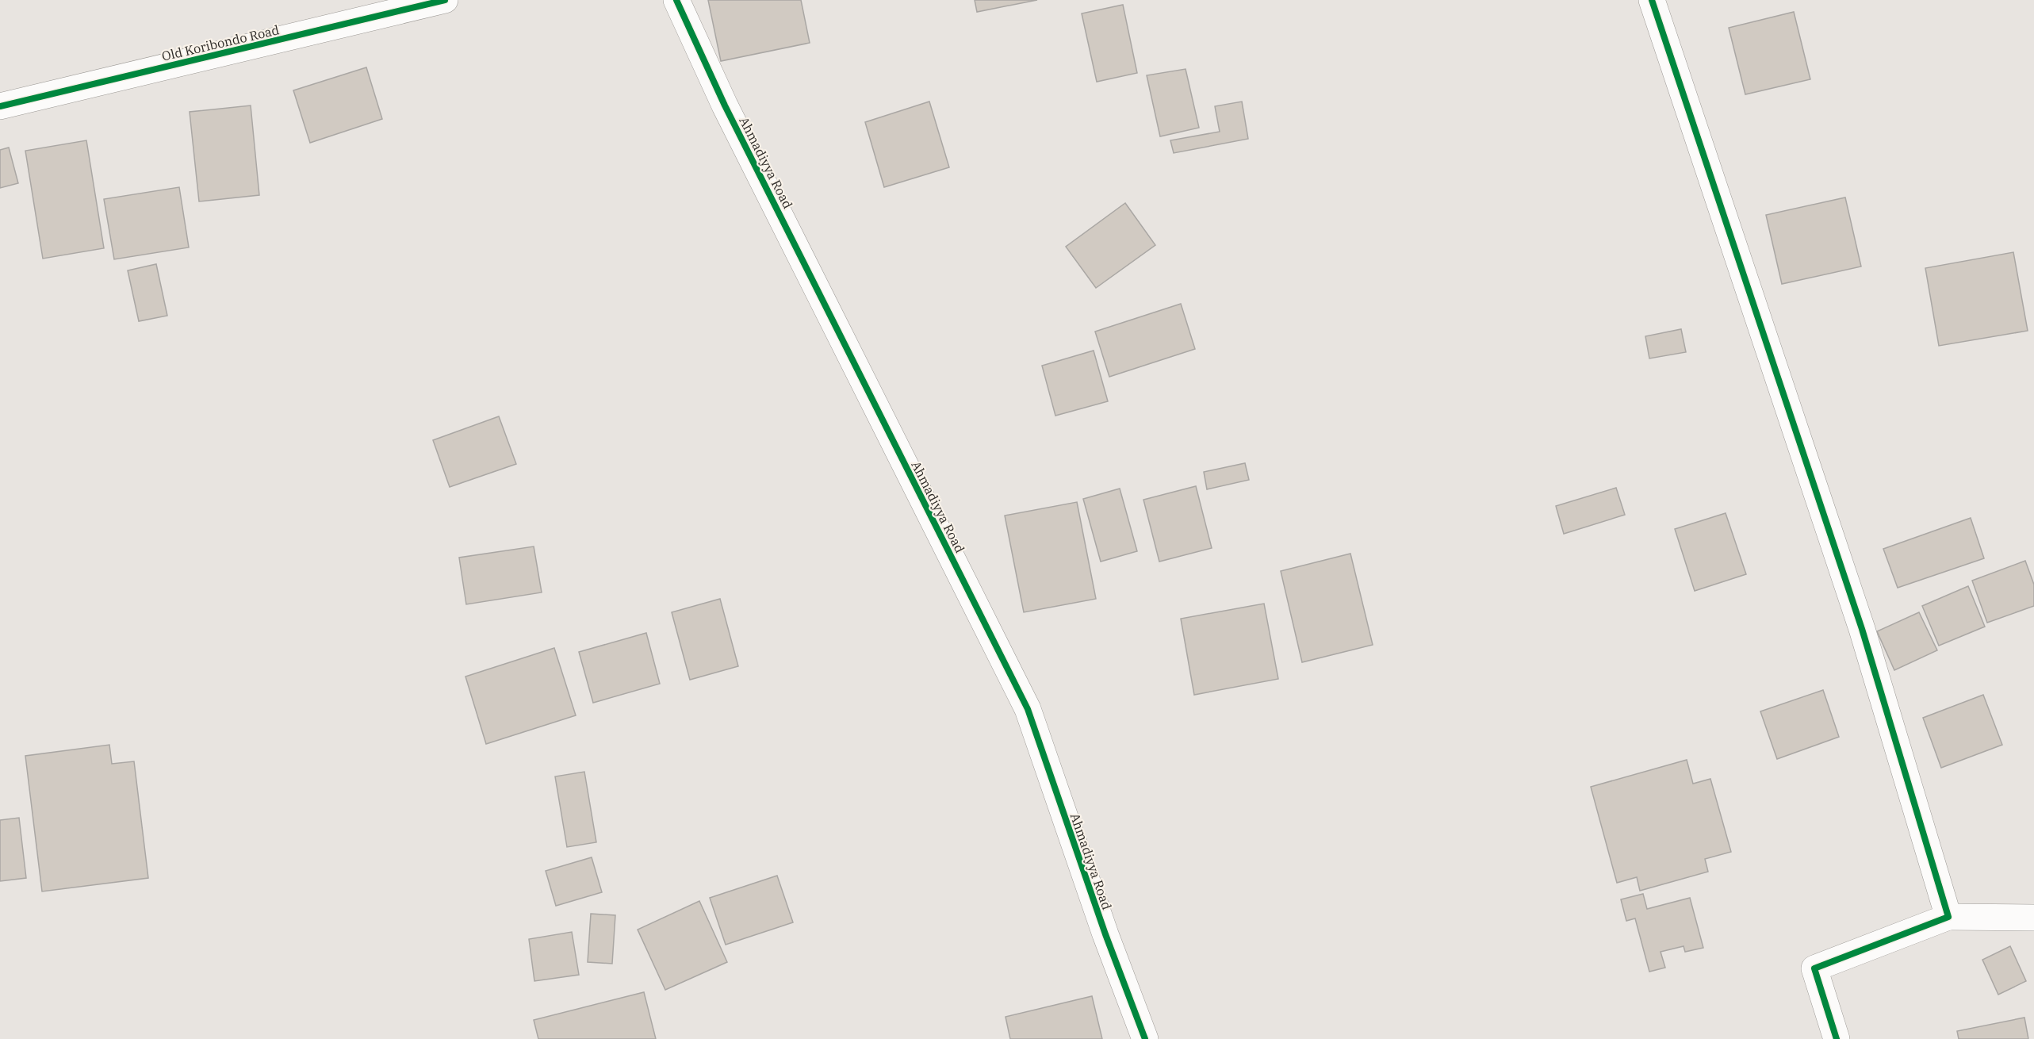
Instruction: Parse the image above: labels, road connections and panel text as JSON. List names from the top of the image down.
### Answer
{
  "streets": {
    "street": ["Old Koribondo Road", "Ahmadiyya Road"]
  }
}
